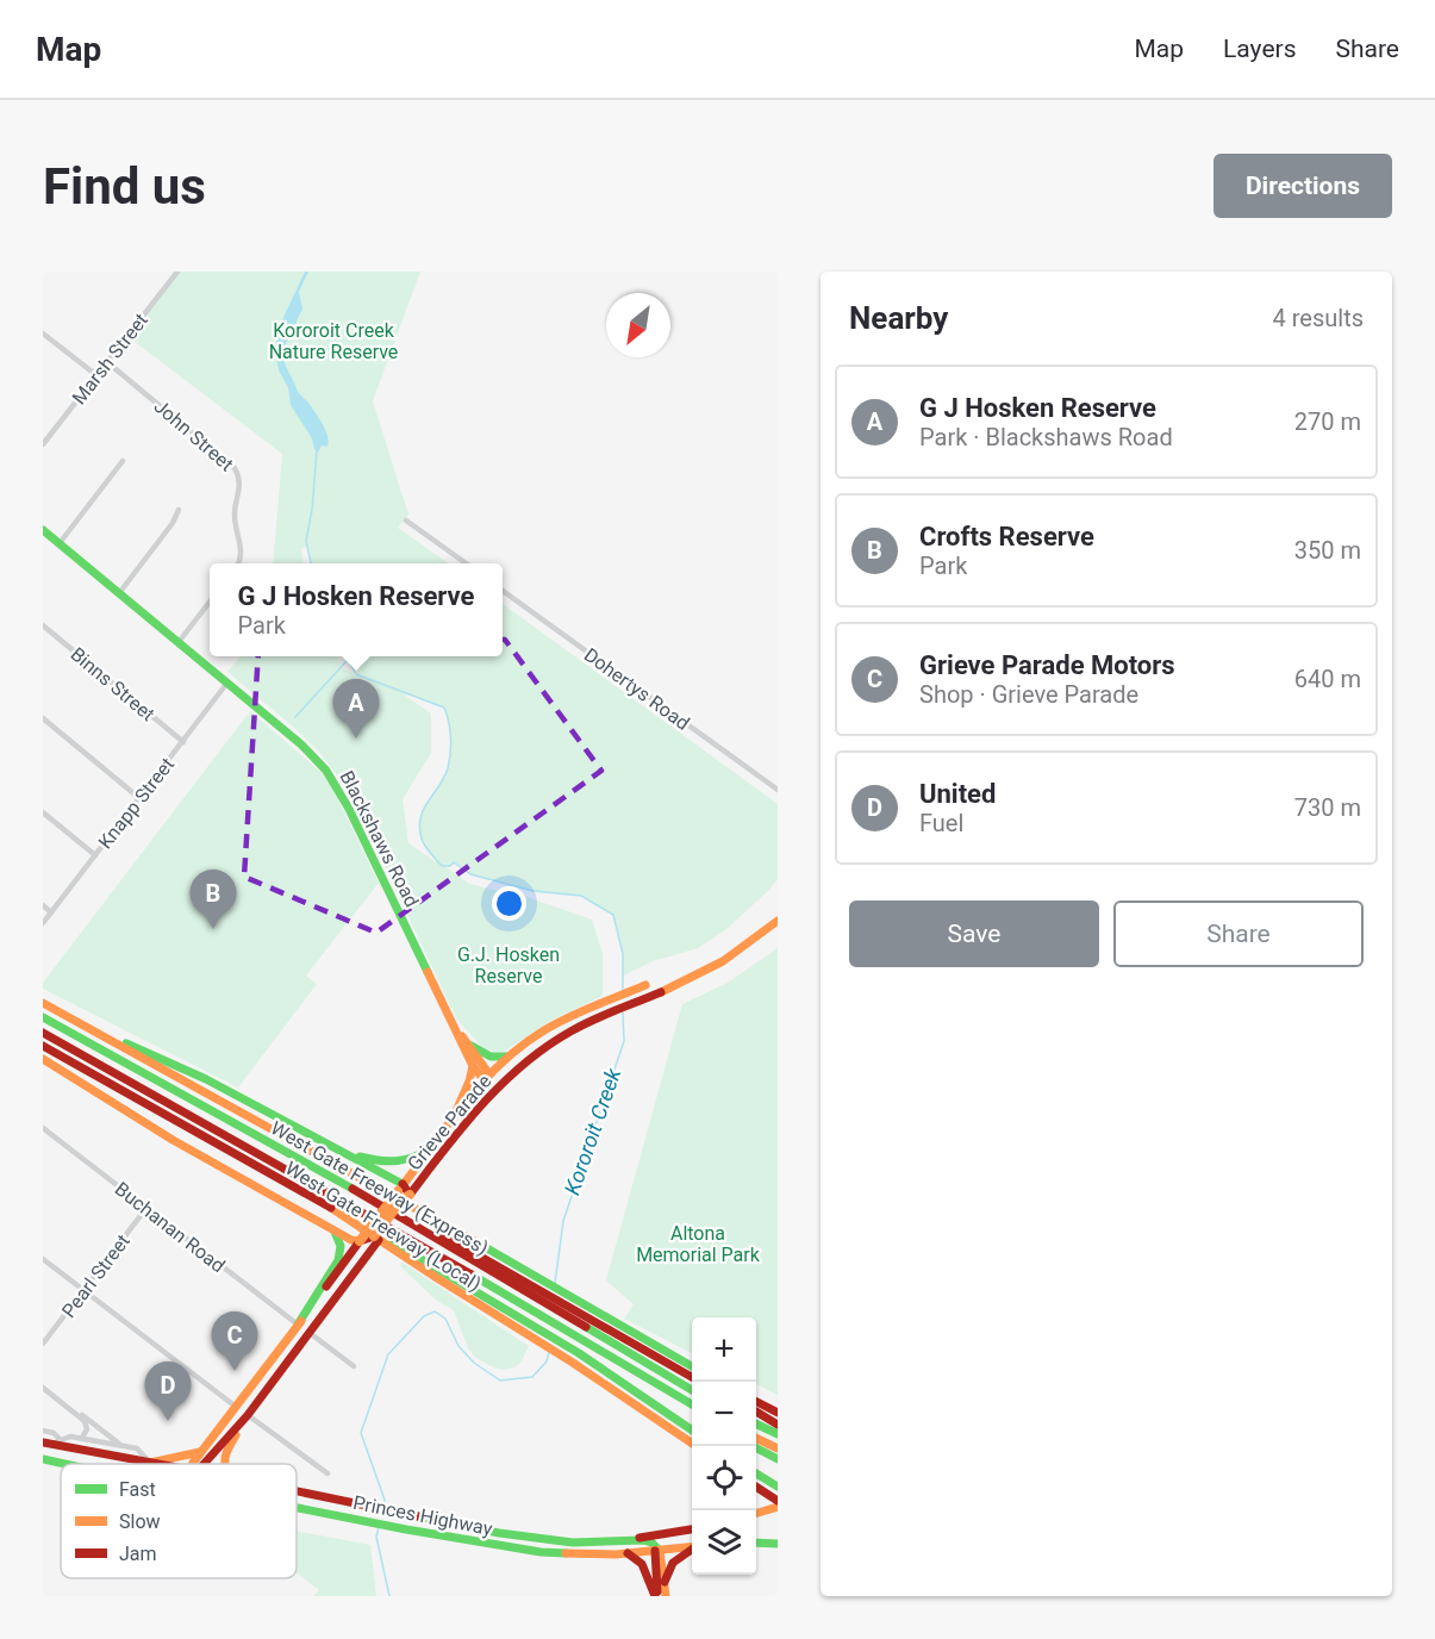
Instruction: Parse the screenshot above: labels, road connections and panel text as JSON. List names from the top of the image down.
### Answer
{
  "streets": {
    "main road": [
      "Blackshaws Road",
      "Grieve Parade",
      "West Gate Freeway (Express)",
      "West Gate Freeway (Local)",
      "Princes Highway"
    ],
    "street": [
      "Marsh Street",
      "John Street",
      "Binns Street",
      "Dohertys Road",
      "Knapp Street",
      "Buchanan Road",
      "Pearl Street"
    ]
  },
  "crossings": [
    ["Marsh Street", "John Street"],
    ["Binns Street", "Knapp Street"],
    ["Knapp Street", "Blackshaws Road"],
    ["Blackshaws Road", "Grieve Parade"],
    ["Grieve Parade", "Buchanan Road"],
    ["West Gate Freeway (Express)", "West Gate Freeway (Local)"],
    ["Buchanan Road", "Pearl Street"]
  ],
  "water": ["Kororoit Creek"],
  "parks": ["Kororoit Creek Nature Reserve", "G.J. Hosken Reserve", "Altona Memorial Park"],
  "legend": ["Fast", "Slow", "Jam"],
  "north": "bottom left",
  "page": {
    "header": "Map",
    "nav": ["Map", "Layers", "Share"],
    "buttons": [
      "Directions",
      ["Save", "Share"]
    ],
    "title": "Find us",
    "heading": ["Nearby", "4 results"],
    "list": [
      {
        "mark": "A",
        "name": "G J Hosken Reserve",
        "note": "Park · Blackshaws Road",
        "value": "270 m"
      },
      {
        "mark": "B",
        "name": "Crofts Reserve",
        "note": "Park",
        "value": "350 m"
      },
      {
        "mark": "C",
        "name": "Grieve Parade Motors",
        "note": "Shop · Grieve Parade",
        "value": "640 m"
      },
      {
        "mark": "D",
        "name": "United",
        "note": "Fuel",
        "value": "730 m"
      }
    ],
    "popup": ["G J Hosken Reserve", "Park"],
    "pins": [
      "A",
      "B",
      "C",
      "D"
    ],
    "map_buttons": ["+", "−"]
  }
}
